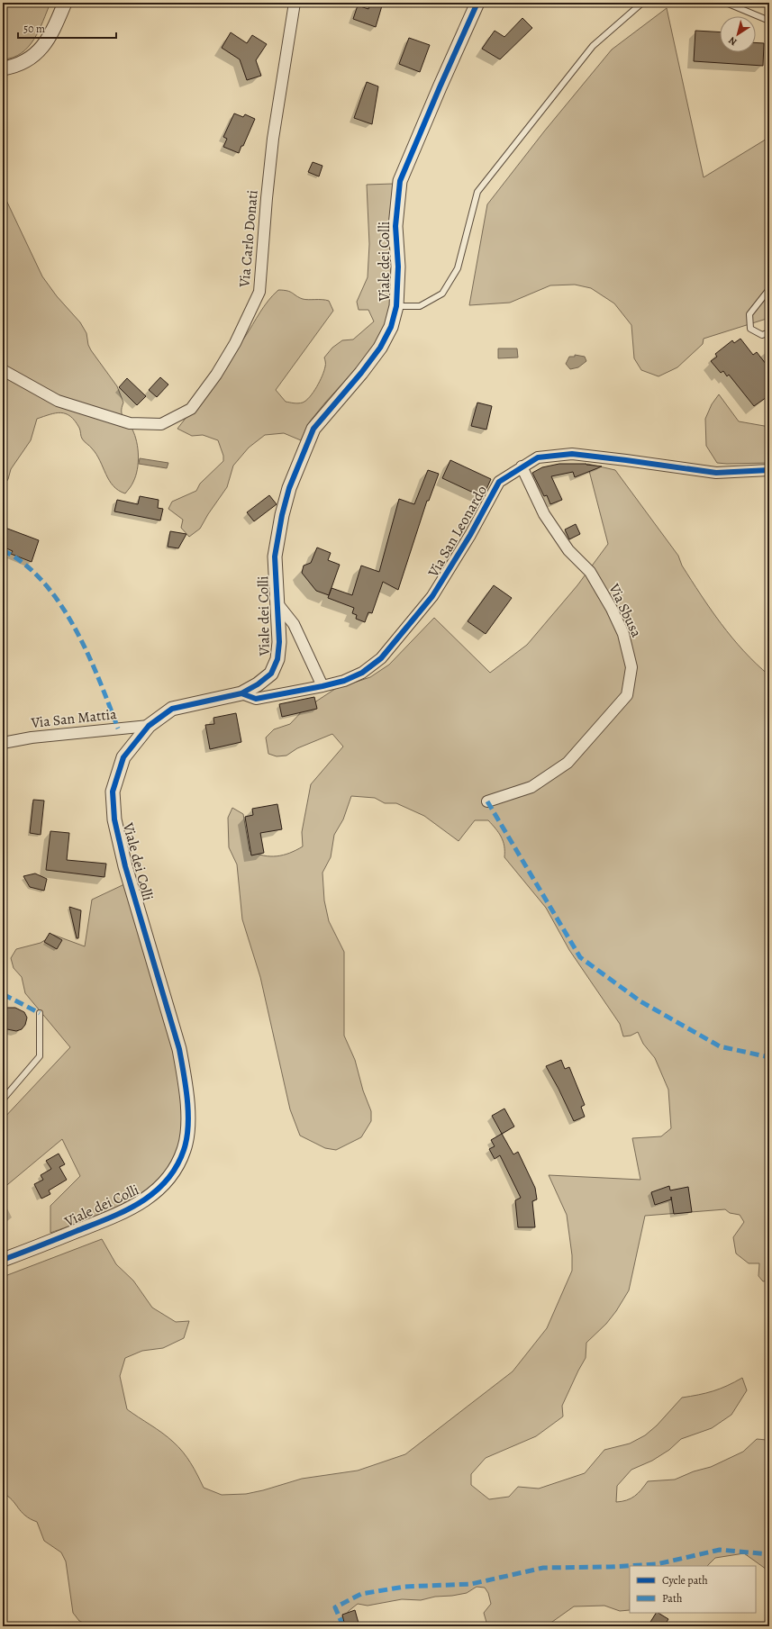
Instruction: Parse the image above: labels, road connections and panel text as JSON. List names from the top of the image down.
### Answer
{
  "streets": {
    "street": [
      "Via Carlo Donati",
      "Viale dei Colli",
      "Via San Leonardo",
      "Via Sbusa",
      "Via San Mattia"
    ]
  },
  "crossings": [
    ["Viale dei Colli", "Via San Leonardo"],
    ["Viale dei Colli", "Via San Mattia"],
    ["Via San Leonardo", "Via Sbusa"]
  ],
  "legend": ["Cycle path", "Path"],
  "scale_bar": "50 m",
  "north": "bottom left"
}
